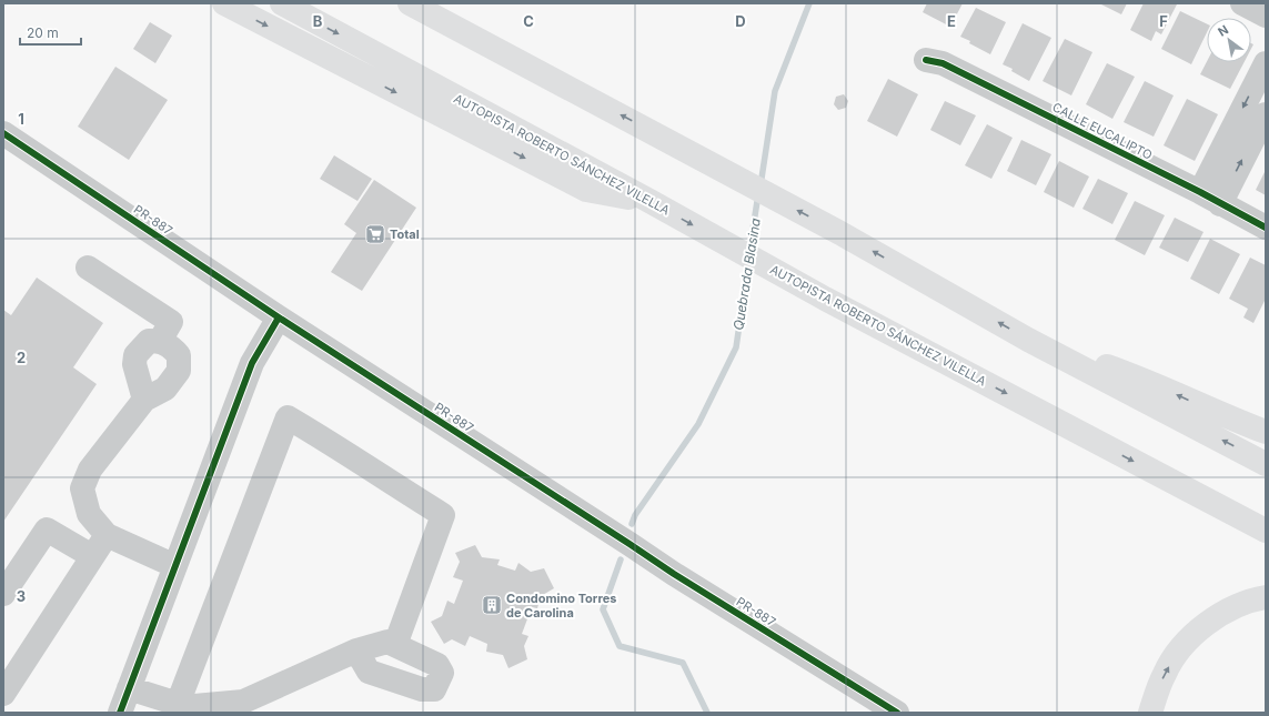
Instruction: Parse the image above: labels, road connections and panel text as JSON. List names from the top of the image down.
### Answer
{
  "streets": {
    "highway": ["AUTOPISTA ROBERTO SÁNCHEZ VILELLA"],
    "street": ["CALLE EUCALIPTO", "PR-887"]
  },
  "water": ["Quebrada Blasina"],
  "places": {
    "supermarket": ["Total"],
    "building": ["Condomino Torres de Carolina"]
  },
  "scale_bar": "20 m",
  "north": "top left",
  "grid": {
    "columns": [
      "B",
      "C",
      "D",
      "E",
      "F"
    ],
    "rows": ["1", "2", "3"]
  }
}
